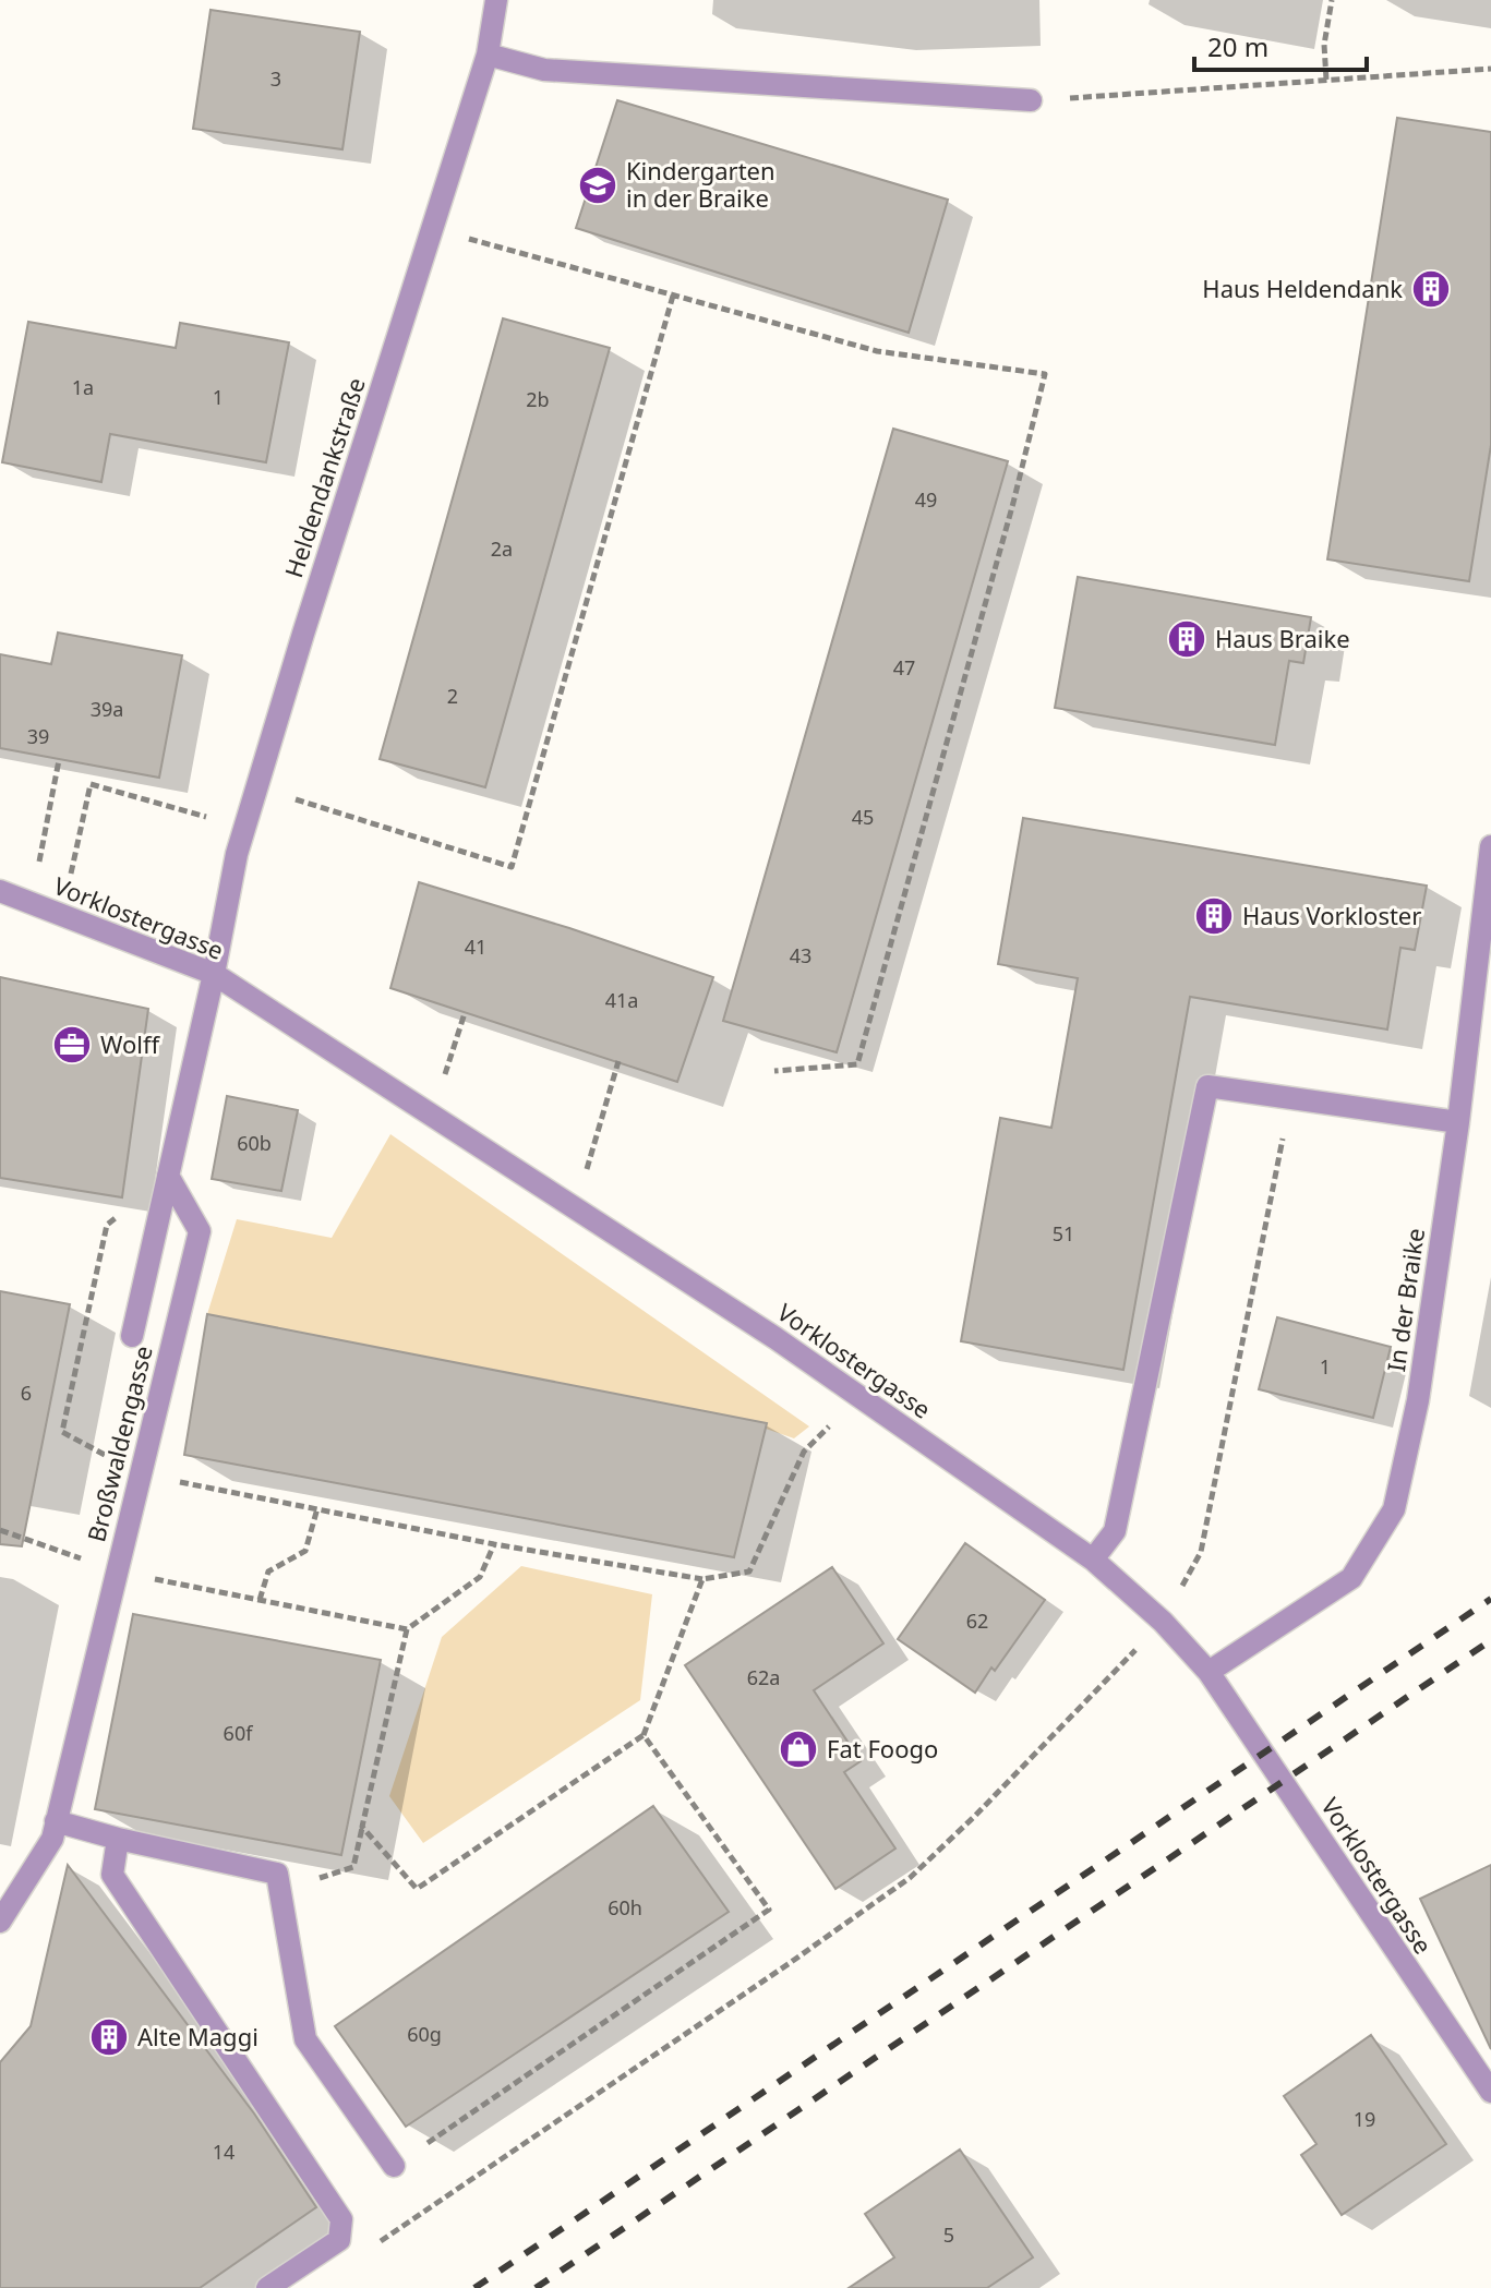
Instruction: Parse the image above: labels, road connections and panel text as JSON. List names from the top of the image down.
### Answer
{
  "streets": {
    "street": [
      "Heldendankstraße",
      "Vorklostergasse",
      "In der Braike",
      "Broßwaldengasse"
    ]
  },
  "crossings": [
    ["Heldendankstraße", "Vorklostergasse"],
    ["Vorklostergasse", "In der Braike"]
  ],
  "places": {
    "school or university": ["Kindergarten in der Braike"],
    "building": [
      "Haus Heldendank",
      "Haus Braike",
      "Haus Vorkloster",
      "Alte Maggi"
    ],
    "office": ["Wolff"],
    "shop": ["Fat Foogo"]
  },
  "house_numbers": [
    "3",
    "1a",
    "1",
    "2b",
    "49",
    "2a",
    "47",
    "2",
    "39a",
    "39",
    "45",
    "41",
    "43",
    "41a",
    "60b",
    "51",
    "1",
    "6",
    "62",
    "62a",
    "60f",
    "60h",
    "60g",
    "19",
    "14",
    "5"
  ],
  "scale_bar": "20 m"
}
